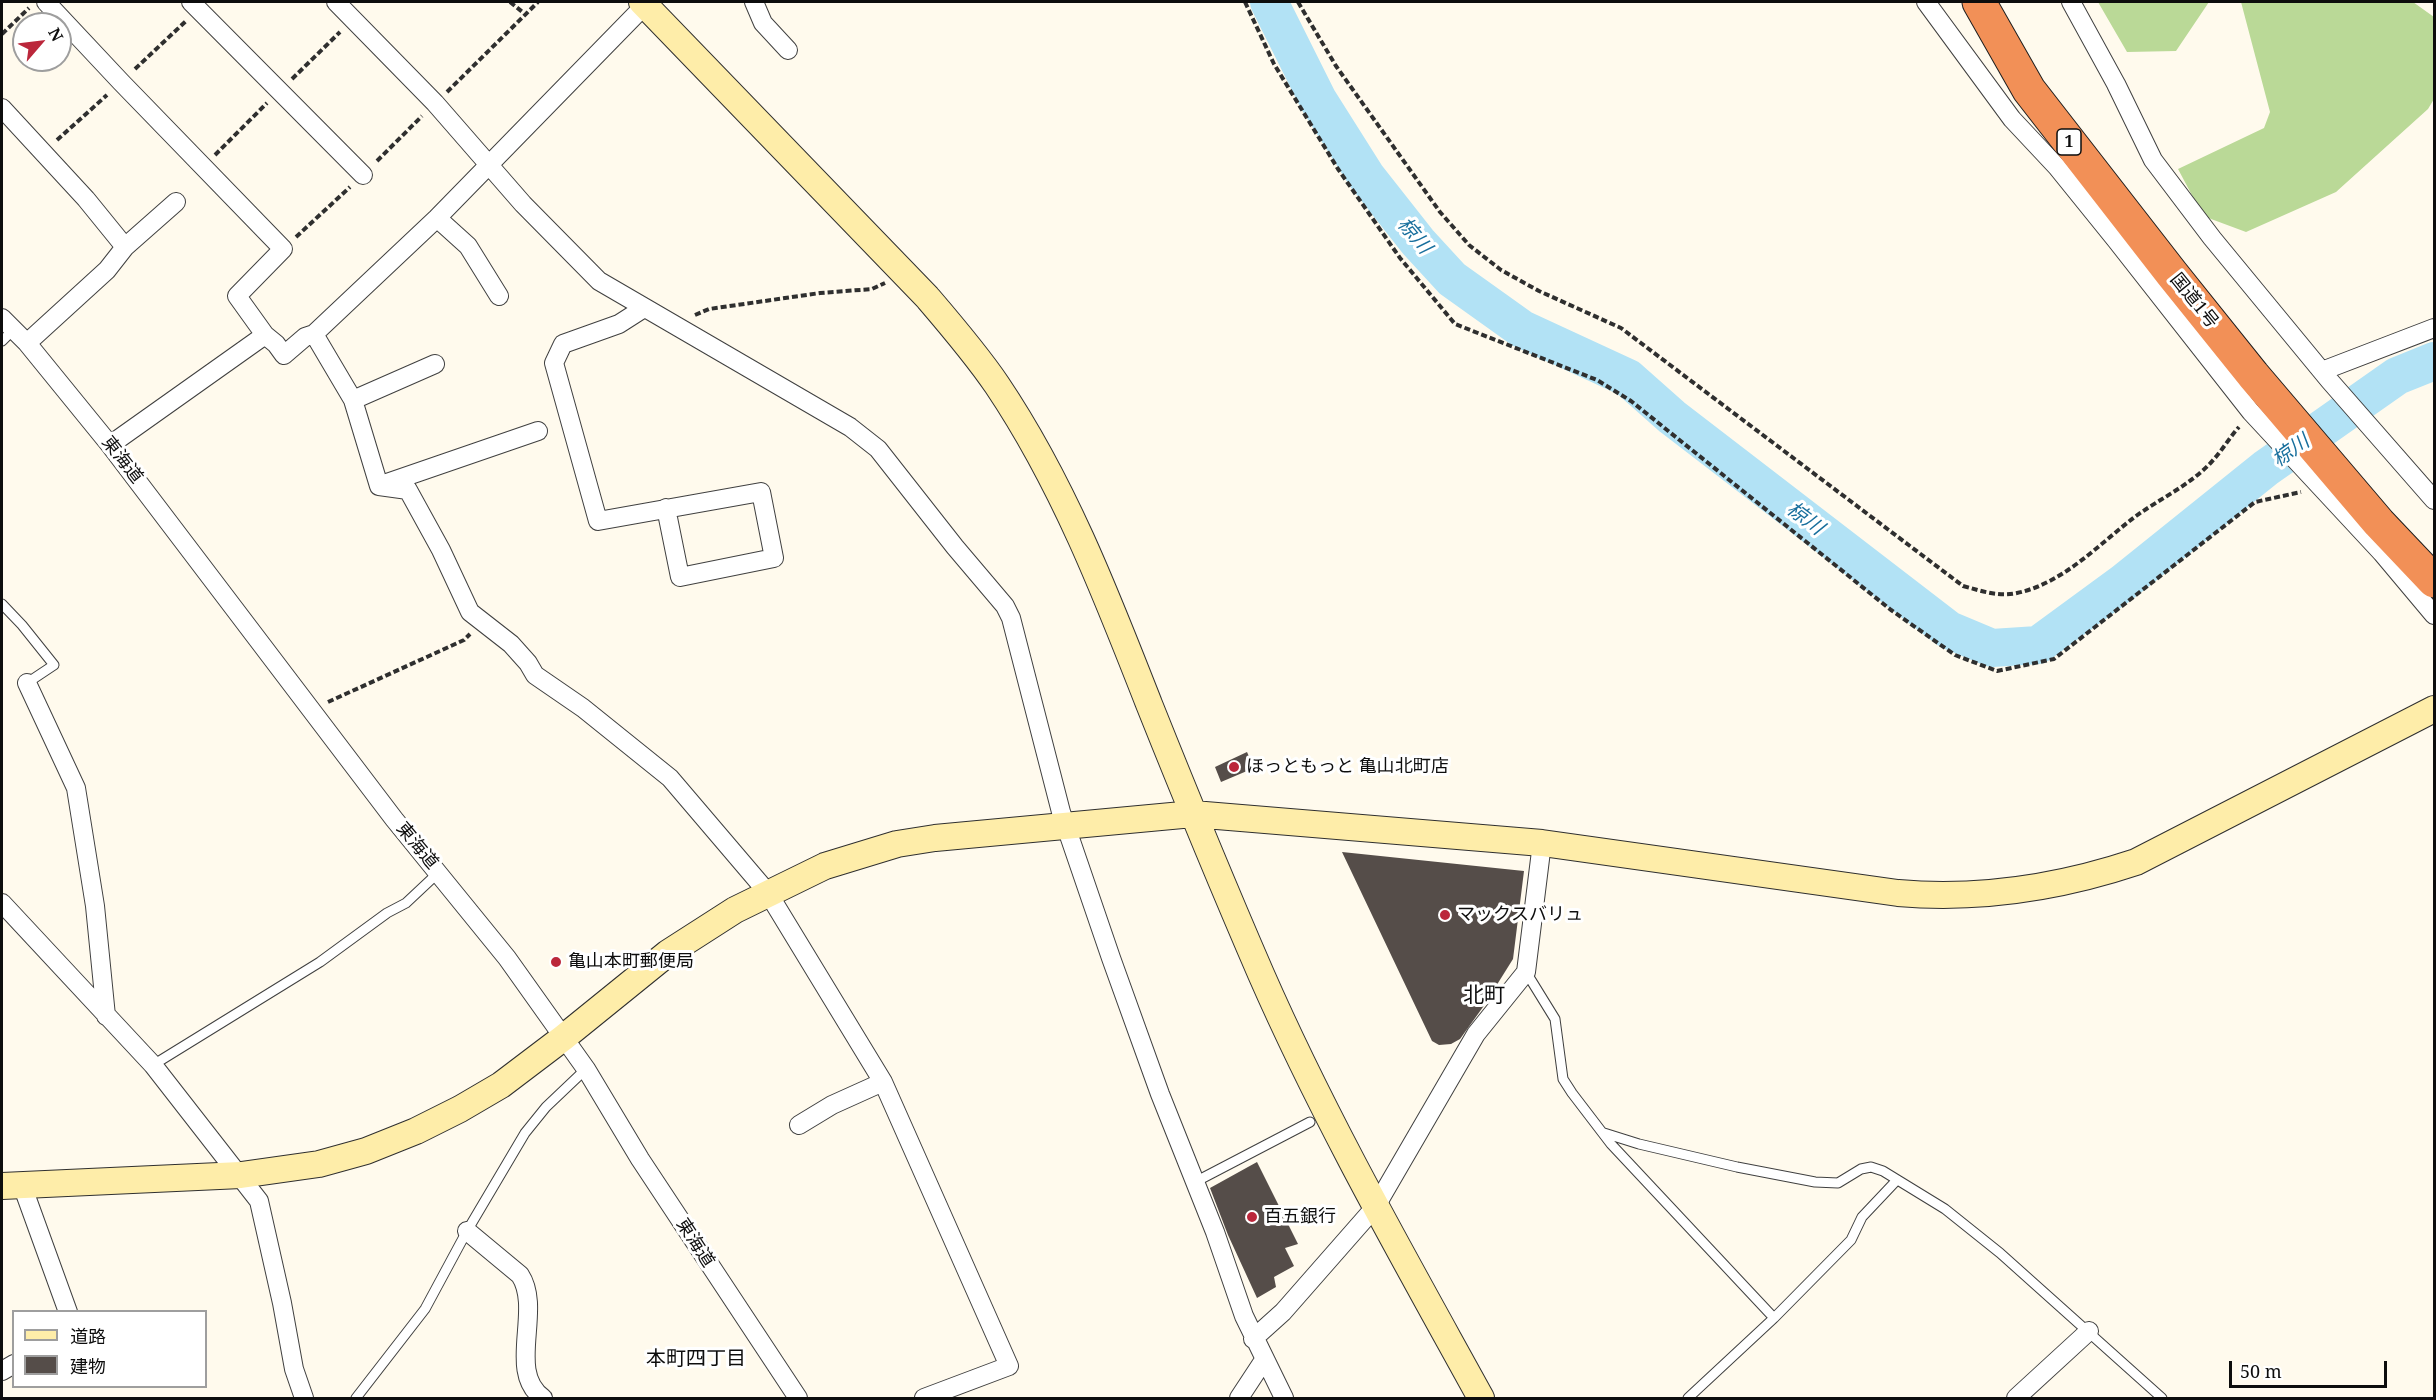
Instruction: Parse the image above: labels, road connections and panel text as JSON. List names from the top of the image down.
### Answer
{
  "streets": {
    "highway": ["1", "国道1号"],
    "street": ["東海道"]
  },
  "districts": ["北町", "本町四丁目"],
  "water": ["椋川"],
  "places": [
    "ほっともっと 亀山北町店",
    "マックスバリュ",
    "亀山本町郵便局",
    "百五銀行"
  ],
  "legend": ["道路", "建物"],
  "scale_bar": "50 m",
  "north": "top right"
}
